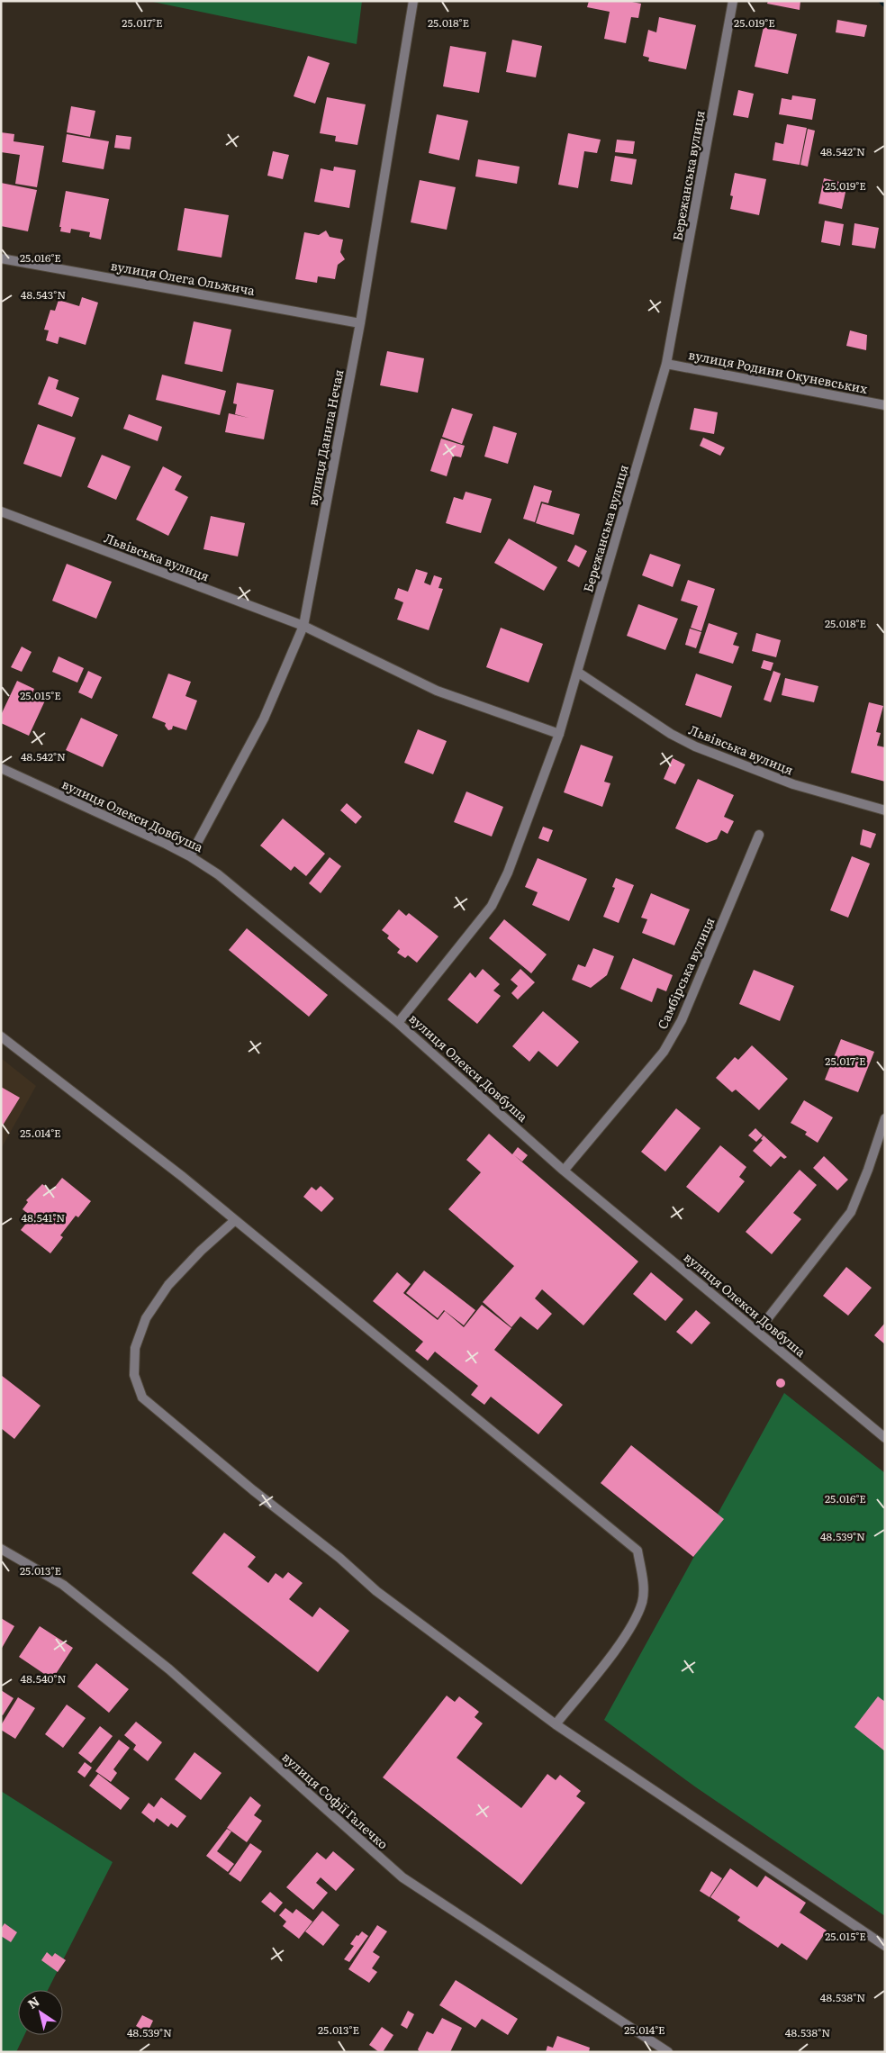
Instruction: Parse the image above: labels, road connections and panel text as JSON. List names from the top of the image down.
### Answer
{
  "streets": {
    "street": [
      "Бережанська вулиця",
      "вулиця Олега Ольжича",
      "вулиця Родини Окуневських",
      "вулиця Данила Нечая",
      "Львівська вулиця",
      "вулиця Олекси Довбуша",
      "Самбірська вулиця",
      "вулиця Софії Галечко"
    ]
  },
  "crossings": [
    ["Бережанська вулиця", "вулиця Родини Окуневських"],
    ["Бережанська вулиця", "Львівська вулиця"],
    ["Бережанська вулиця", "вулиця Олекси Довбуша"],
    ["вулиця Олега Ольжича", "вулиця Данила Нечая"],
    ["вулиця Данила Нечая", "Львівська вулиця"],
    ["вулиця Данила Нечая", "вулиця Олекси Довбуша"],
    ["вулиця Олекси Довбуша", "Самбірська вулиця"]
  ],
  "north": "top left",
  "coordinates": [
    "25.017°E",
    "25.018°E",
    "25.019°E",
    "48.542°N",
    "25.016°E",
    "48.543°N",
    "25.015°E",
    "25.014°E",
    "48.541°N",
    "48.539°N",
    "25.013°E",
    "48.540°N",
    "48.538°N"
  ]
}
